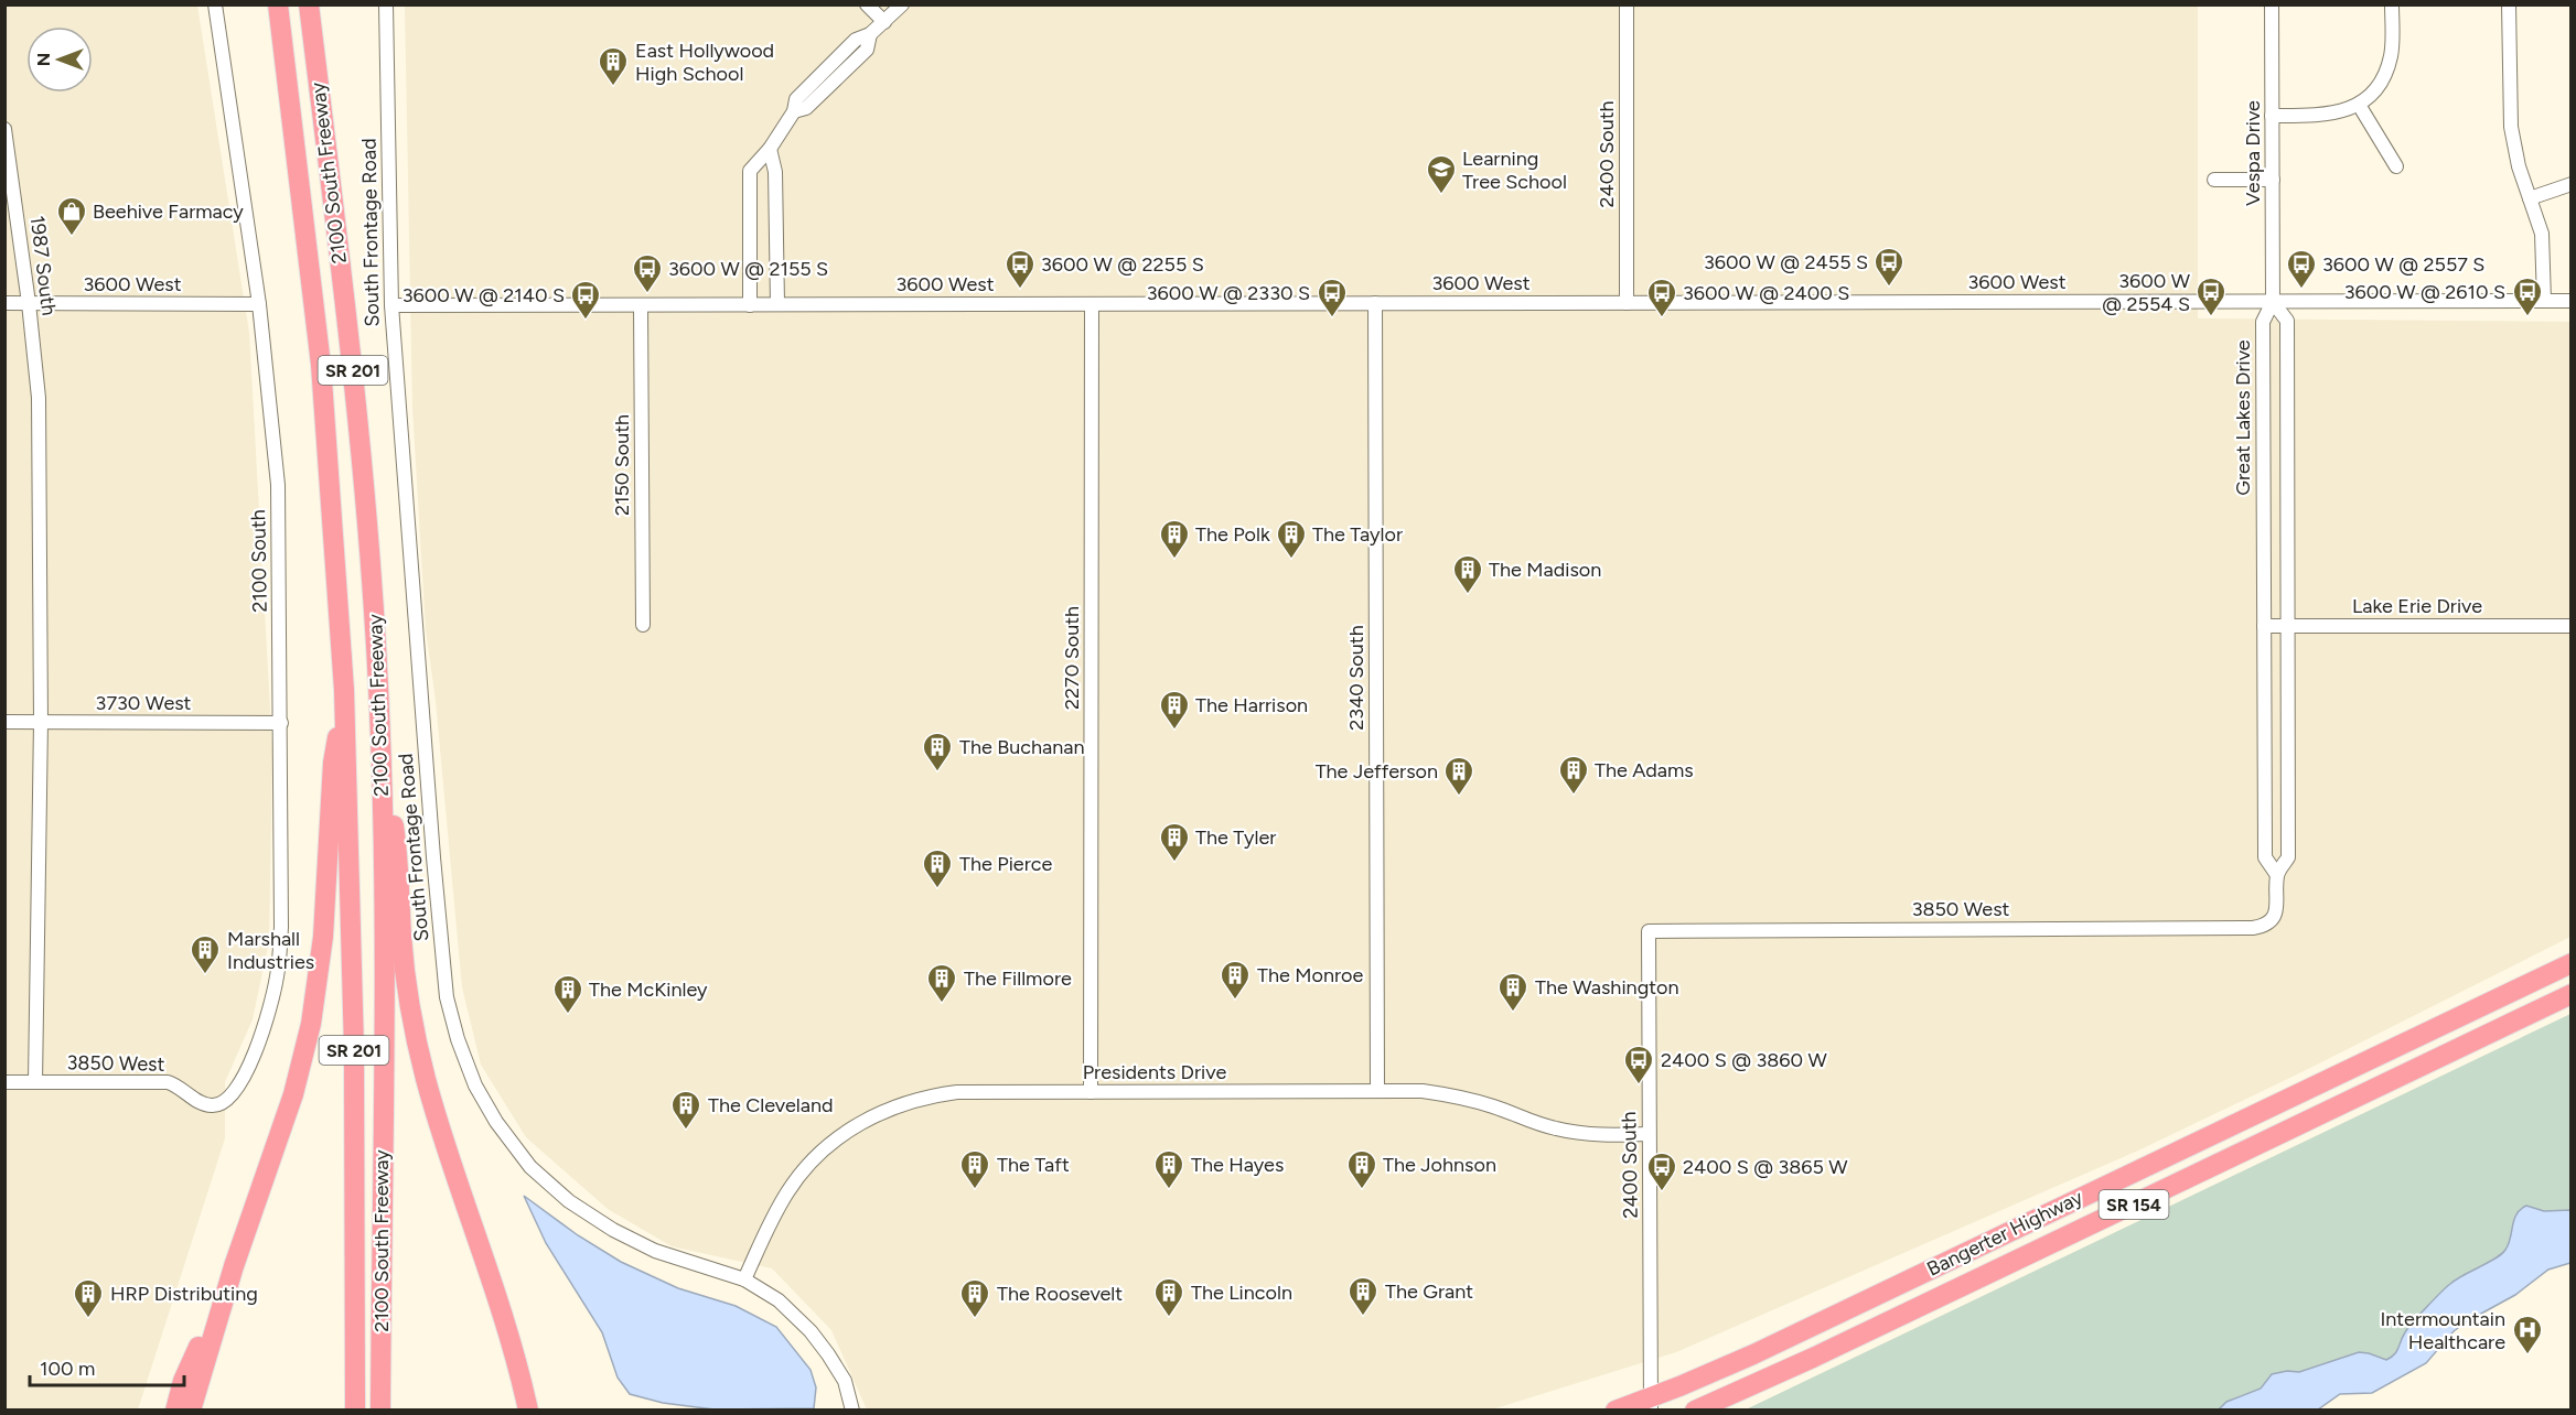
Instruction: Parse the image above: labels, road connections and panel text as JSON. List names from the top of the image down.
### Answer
{
  "streets": {
    "highway": [
      "2100 South Freeway",
      "SR 201",
      "SR 154",
      "Bangerter Highway"
    ],
    "street": [
      "Vespa Drive",
      "2400 South",
      "South Frontage Road",
      "1987 South",
      "3600 West",
      "Great Lakes Drive",
      "2150 South",
      "2100 South",
      "Lake Erie Drive",
      "2270 South",
      "2340 South",
      "3730 West",
      "3850 West",
      "Presidents Drive"
    ]
  },
  "crossings": [
    ["Vespa Drive", "3600 West"],
    ["Vespa Drive", "Great Lakes Drive"],
    ["2400 South", "3600 West"],
    ["2400 South", "3850 West"],
    ["2400 South", "Presidents Drive"],
    ["2400 South", "Bangerter Highway"],
    ["South Frontage Road", "3600 West"],
    ["South Frontage Road", "Presidents Drive"],
    ["1987 South", "3600 West"],
    ["1987 South", "3730 West"],
    ["1987 South", "3850 West"],
    ["3600 West", "Great Lakes Drive"],
    ["3600 West", "2150 South"],
    ["3600 West", "2100 South"],
    ["3600 West", "2270 South"],
    ["3600 West", "2340 South"],
    ["Great Lakes Drive", "Lake Erie Drive"],
    ["Great Lakes Drive", "3850 West"],
    ["2100 South", "3730 West"],
    ["2100 South", "3850 West"],
    ["2270 South", "Presidents Drive"],
    ["2340 South", "Presidents Drive"]
  ],
  "places": {
    "building": [
      "East Hollywood High School",
      "The Polk",
      "The Taylor",
      "The Madison",
      "The Harrison",
      "The Buchanan",
      "The Adams",
      "The Jefferson",
      "The Tyler",
      "The Pierce",
      "Marshall Industries",
      "The Monroe",
      "The Fillmore",
      "The Washington",
      "The McKinley",
      "The Cleveland",
      "The Taft",
      "The Hayes",
      "The Johnson",
      "The Grant",
      "The Lincoln",
      "HRP Distributing",
      "The Roosevelt"
    ],
    "school or university": ["Learning Tree School"],
    "shop": ["Beehive Farmacy"],
    "bus stop": [
      "3600 W @ 2455 S",
      "3600 W @ 2255 S",
      "3600 W @ 2557 S",
      "3600 W @ 2155 S",
      "3600 W @ 2554 S",
      "3600 W @ 2610 S",
      "3600 W @ 2330 S",
      "3600 W @ 2400 S",
      "3600 W @ 2140 S",
      "2400 S @ 3860 W",
      "2400 S @ 3865 W"
    ],
    "hospital": ["Intermountain Healthcare"]
  },
  "scale_bar": "100 m",
  "north": "left"
}
